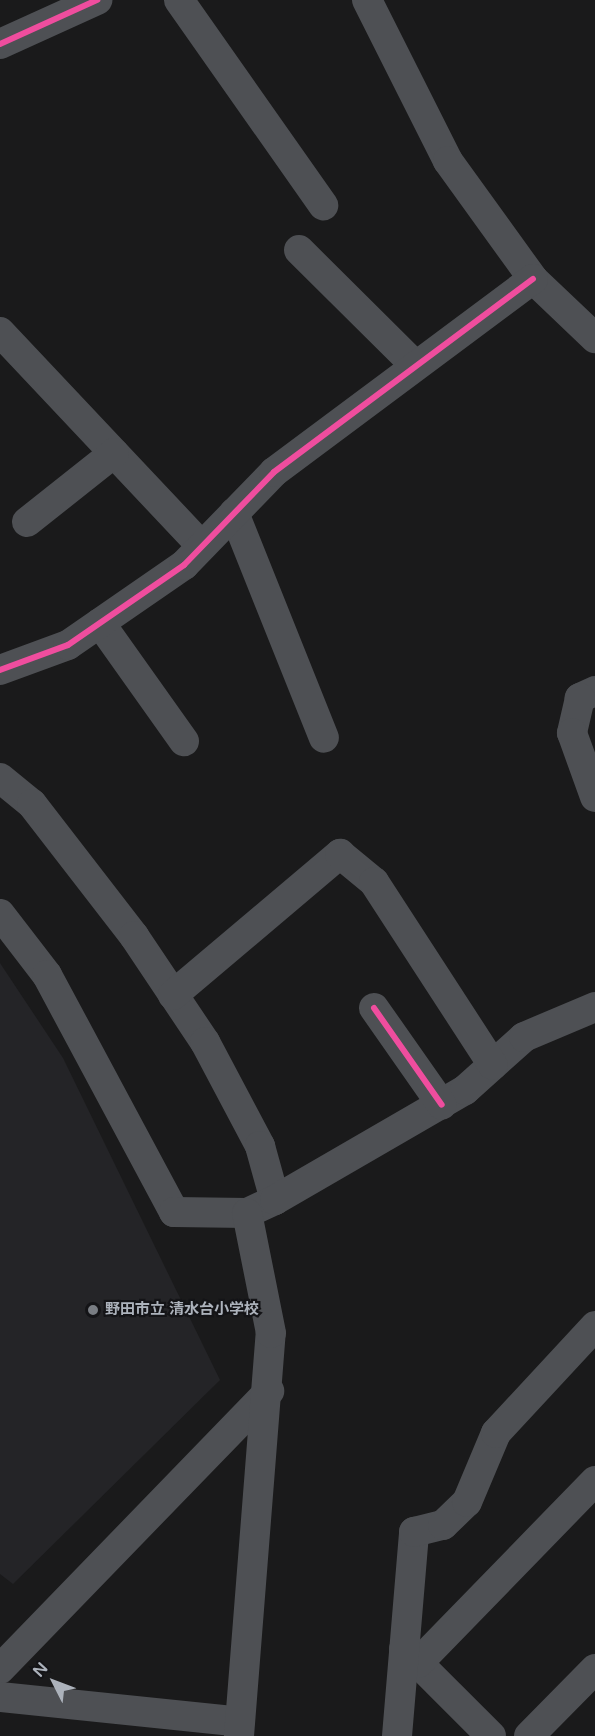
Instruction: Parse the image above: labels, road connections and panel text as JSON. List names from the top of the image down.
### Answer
{
  "places": ["野田市立 清水台小学校"],
  "north": "top left"
}
